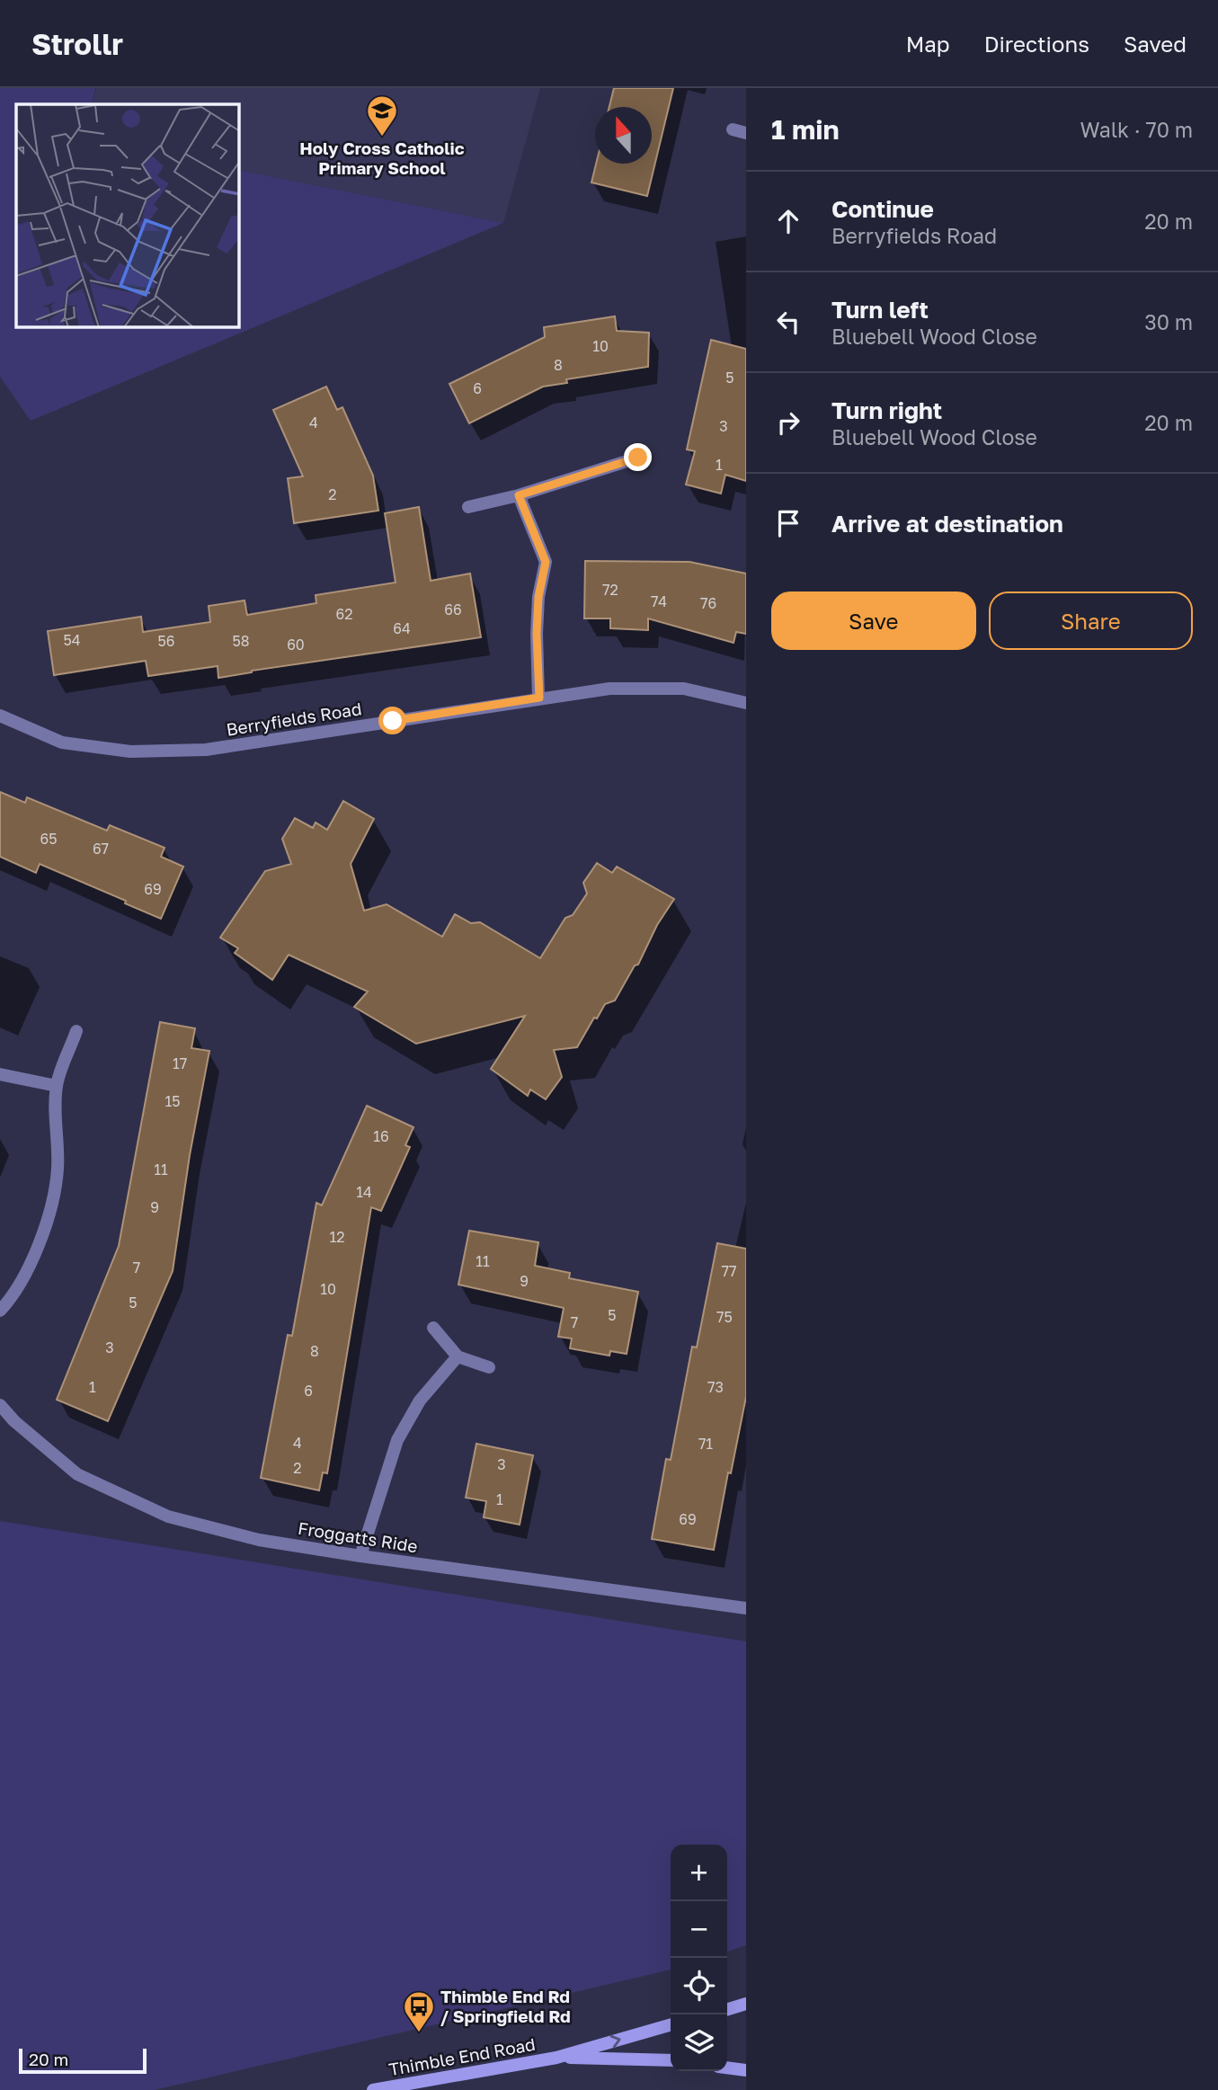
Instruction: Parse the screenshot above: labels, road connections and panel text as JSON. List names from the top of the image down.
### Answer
{
  "streets": {
    "street": ["Berryfields Road", "Froggatts Ride", "Thimble End Road"]
  },
  "places": {
    "school or university": ["Holy Cross Catholic Primary School"],
    "bus stop": ["Thimble End Rd / Springfield Rd"]
  },
  "house_numbers": [
    "10",
    "8",
    "5",
    "6",
    "4",
    "3",
    "1",
    "2",
    "72",
    "74",
    "76",
    "66",
    "62",
    "64",
    "54",
    "56",
    "58",
    "60",
    "65",
    "67",
    "69",
    "17",
    "15",
    "16",
    "11",
    "14",
    "9",
    "12",
    "11",
    "7",
    "77",
    "9",
    "10",
    "5",
    "5",
    "75",
    "7",
    "3",
    "8",
    "1",
    "73",
    "6",
    "4",
    "71",
    "3",
    "2",
    "1",
    "69"
  ],
  "scale_bar": "20 m",
  "north": "top",
  "page": {
    "header": "Strollr",
    "nav": ["Map", "Directions", "Saved"],
    "heading": ["1 min", "Walk · 70 m"],
    "list": [
      ["Continue", "Berryfields Road", "20 m"],
      ["Turn left", "Bluebell Wood Close", "30 m"],
      ["Turn right", "Bluebell Wood Close", "20 m"],
      "Arrive at destination"
    ],
    "buttons": ["Save", "Share"],
    "map_buttons": ["+", "−"],
    "scale": "20 m"
  }
}
